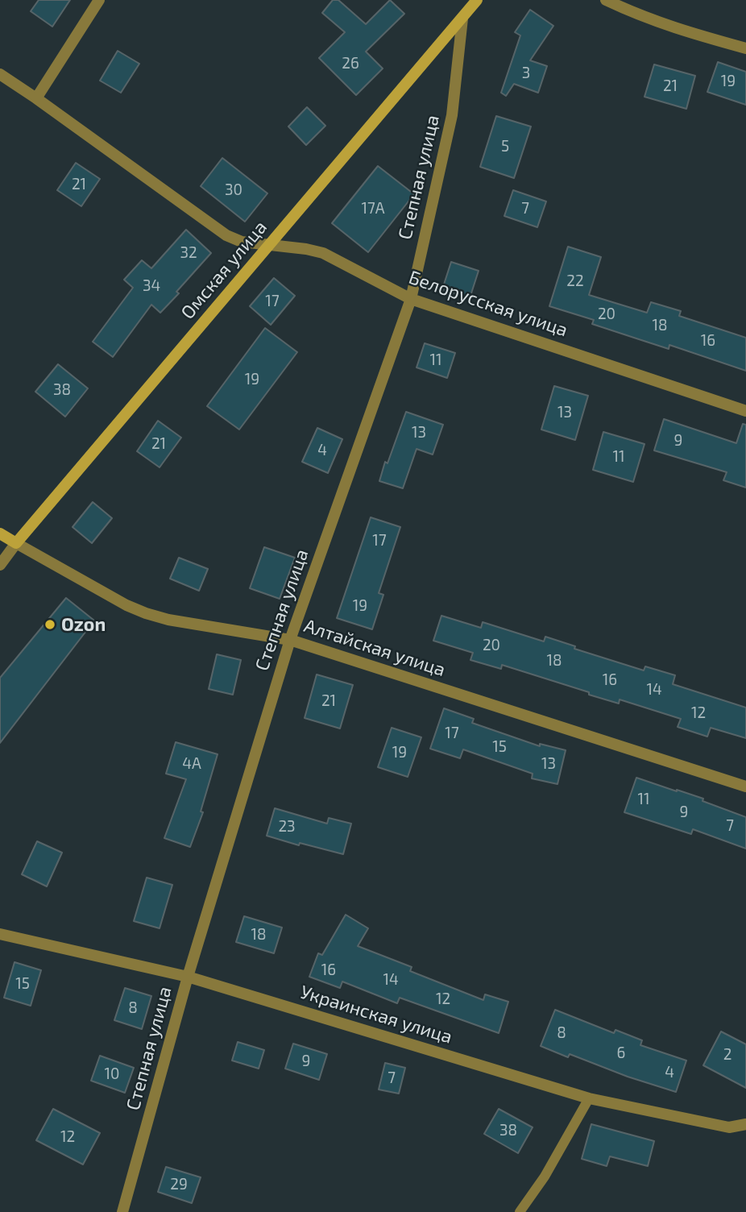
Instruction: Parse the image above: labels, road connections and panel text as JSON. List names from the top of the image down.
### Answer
{
  "streets": {
    "street": [
      "Степная улица",
      "Омская улица",
      "Белорусская улица",
      "Алтайская улица",
      "Украинская улица"
    ]
  },
  "crossings": [
    ["Степная улица", "Омская улица"],
    ["Степная улица", "Белорусская улица"],
    ["Степная улица", "Алтайская улица"],
    ["Степная улица", "Украинская улица"],
    ["Омская улица", "Белорусская улица"],
    ["Омская улица", "Алтайская улица"]
  ],
  "places": ["Ozon"],
  "house_numbers": [
    "26",
    "3",
    "19",
    "21",
    "5",
    "21",
    "30",
    "17А",
    "7",
    "32",
    "22",
    "34",
    "17",
    "20",
    "18",
    "16",
    "11",
    "19",
    "38",
    "13",
    "13",
    "9",
    "21",
    "4",
    "11",
    "17",
    "19",
    "20",
    "18",
    "16",
    "14",
    "21",
    "12",
    "17",
    "15",
    "19",
    "4А",
    "13",
    "11",
    "9",
    "7",
    "23",
    "18",
    "16",
    "14",
    "15",
    "12",
    "8",
    "8",
    "6",
    "2",
    "9",
    "4",
    "10",
    "7",
    "38",
    "12",
    "29"
  ]
}
